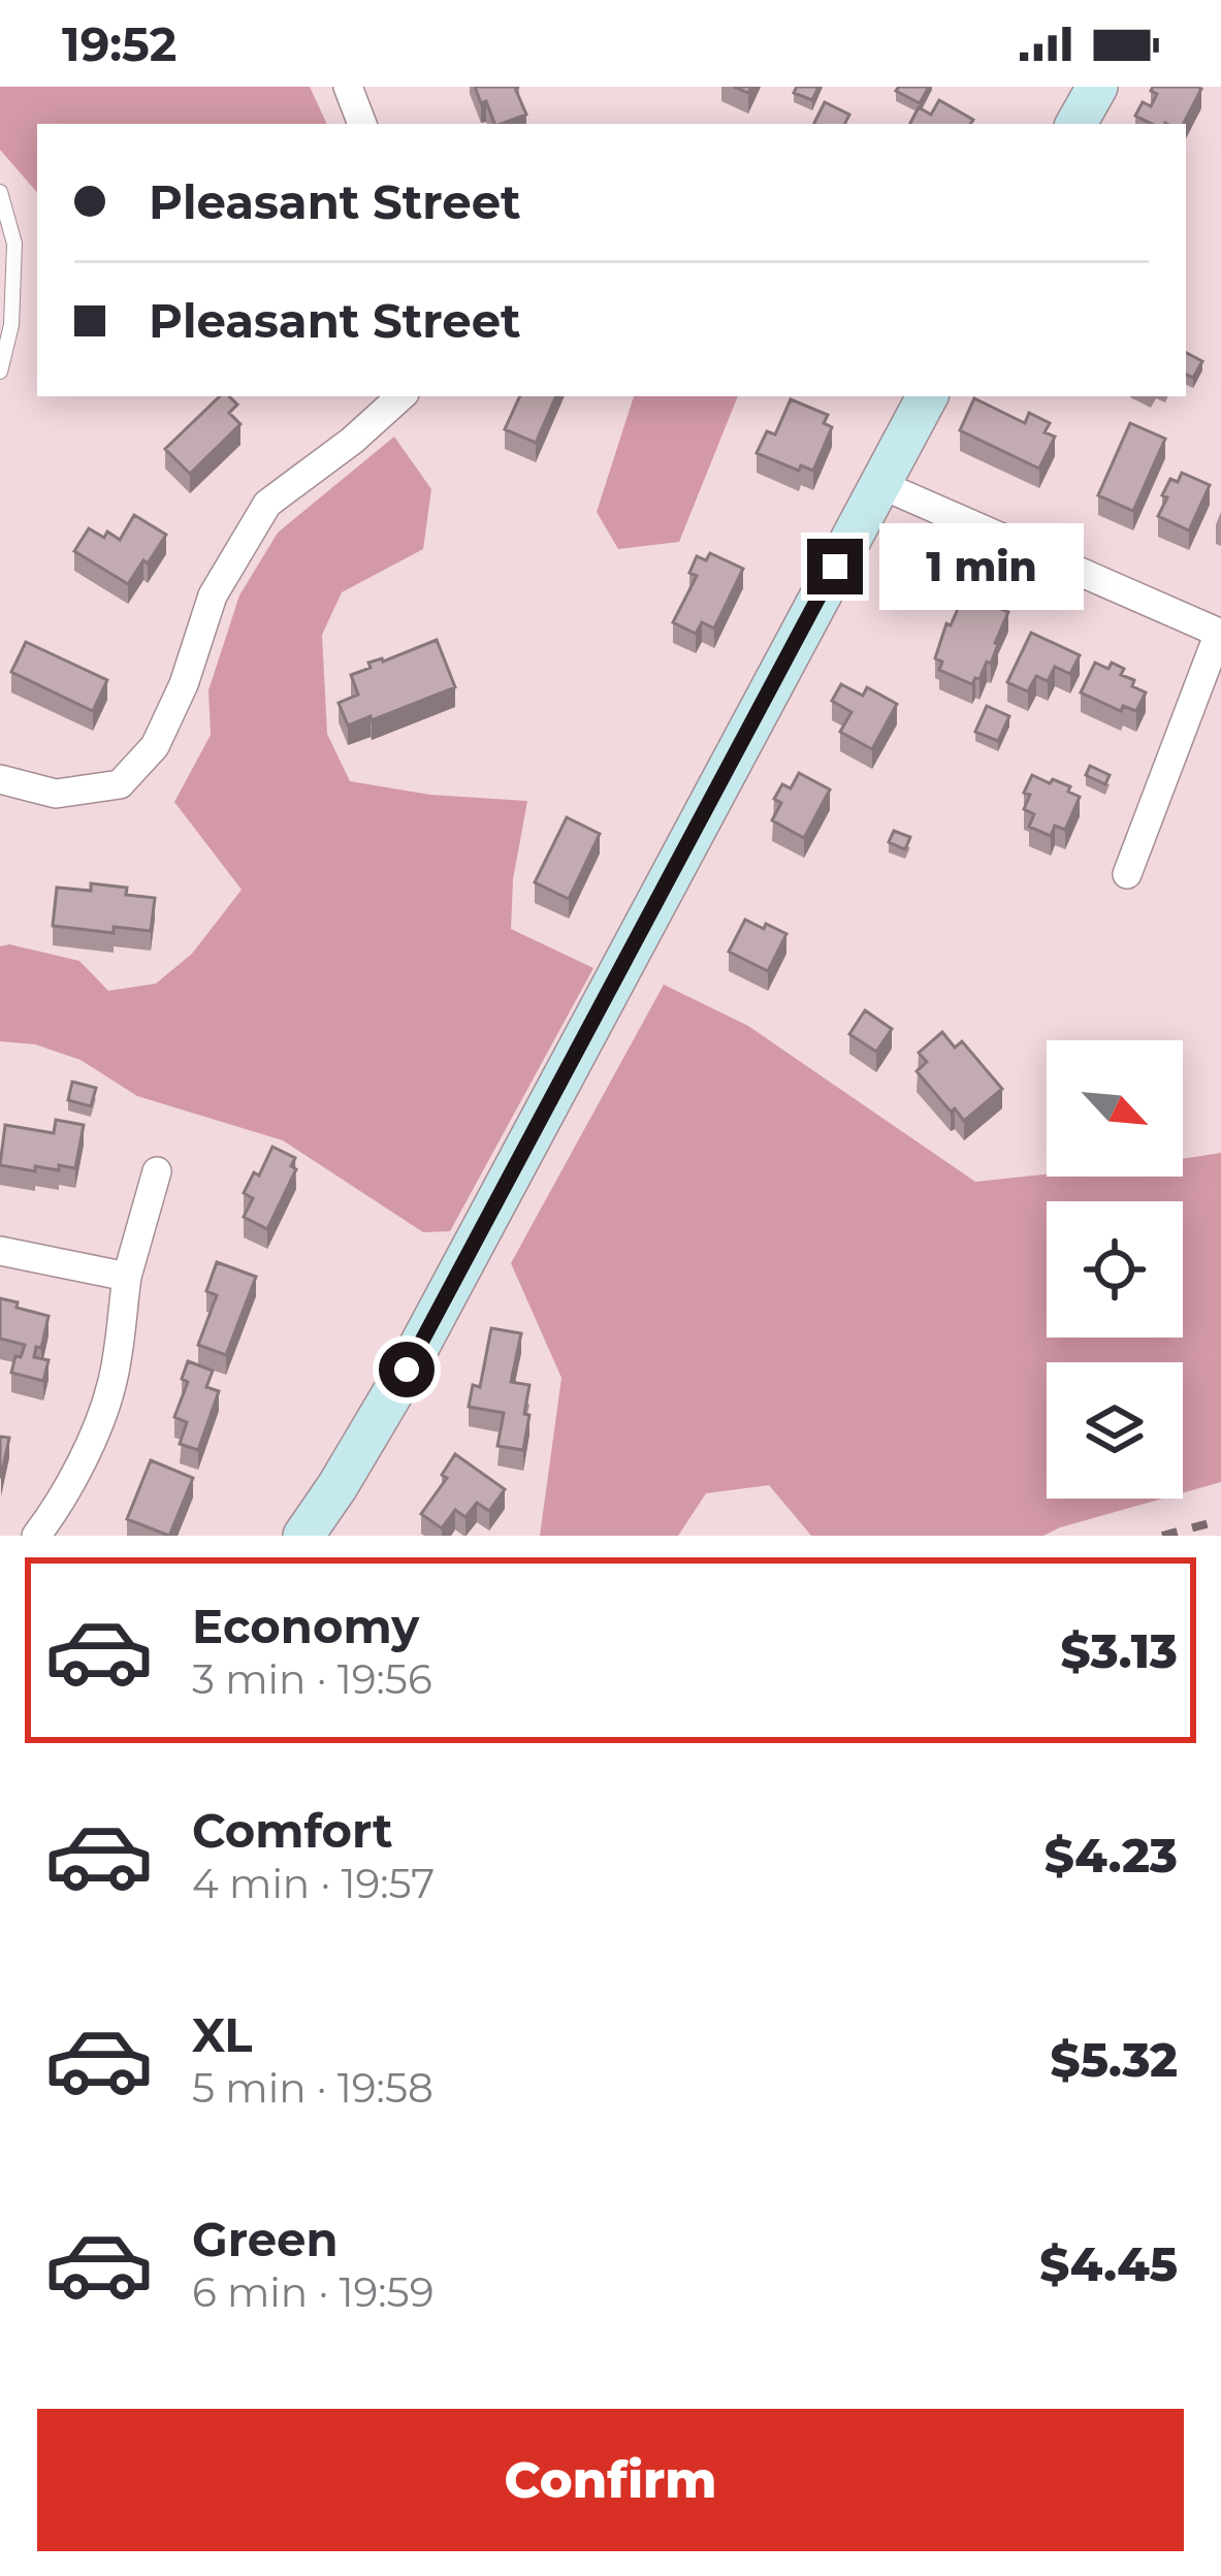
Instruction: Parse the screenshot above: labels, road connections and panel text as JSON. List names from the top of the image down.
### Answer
{
  "north": "bottom right",
  "page": {
    "status": "19:52",
    "banner": ["Pleasant Street", "Pleasant Street"],
    "bubble": "1 min",
    "list": [
      {
        "name": "Economy",
        "note": "3 min · 19:56",
        "value": "$3.13"
      },
      {
        "name": "Comfort",
        "note": "4 min · 19:57",
        "value": "$4.23"
      },
      {
        "name": "XL",
        "note": "5 min · 19:58",
        "value": "$5.32"
      },
      {
        "name": "Green",
        "note": "6 min · 19:59",
        "value": "$4.45"
      }
    ],
    "buttons": "Confirm"
  }
}
